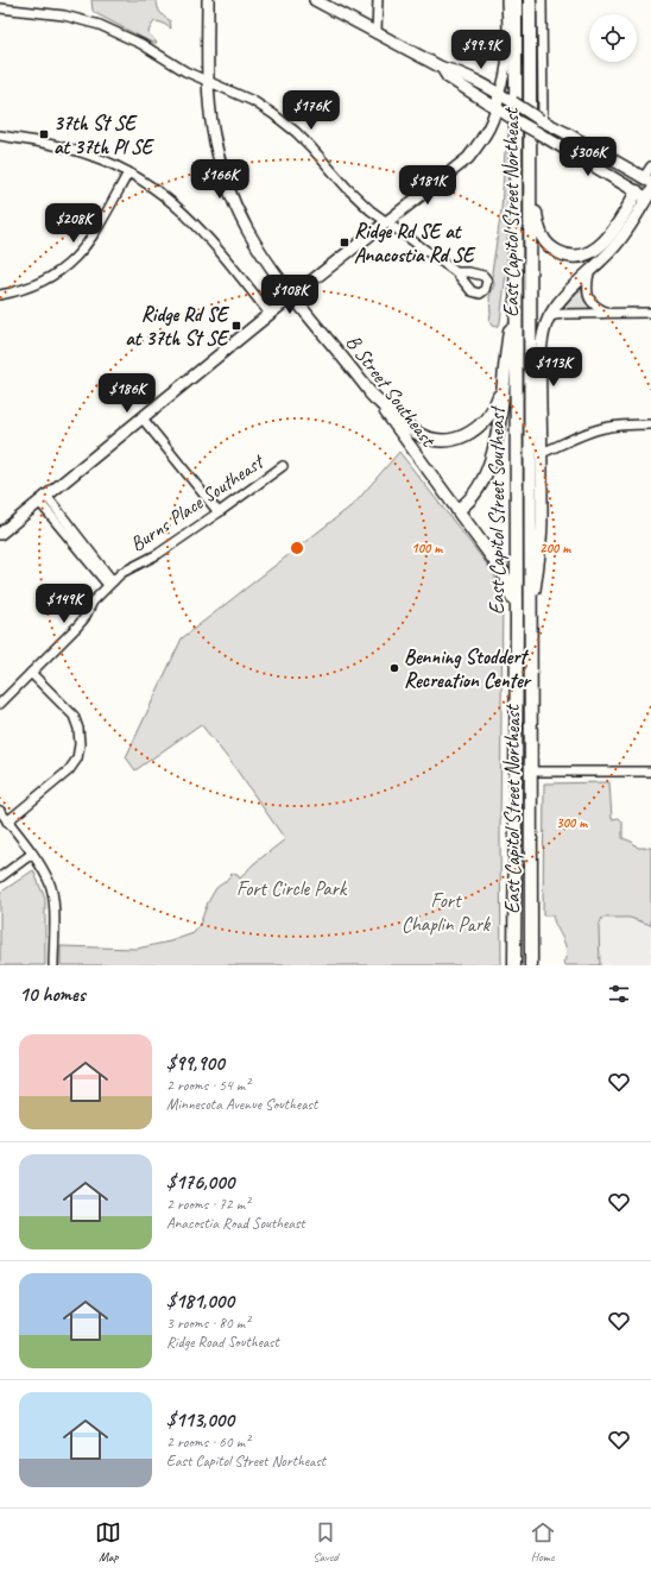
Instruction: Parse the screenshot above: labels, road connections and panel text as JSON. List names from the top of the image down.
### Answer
{
  "streets": {
    "main road": ["East Capitol Street Northeast", "B Street Southeast", "East Capitol Street Southeast"],
    "street": ["Burns Place Southeast"]
  },
  "parks": ["Fort Circle Park", "Fort Chaplin Park"],
  "places": {
    "transit": ["37th St SE at 37th Pl SE", "Ridge Rd SE at Anacostia Rd SE", "Ridge Rd SE at 37th St SE"],
    "other": ["Benning Stoddert Recreation Center"]
  },
  "page": {
    "price": [
      "$99.9K",
      "$176K",
      "$306K",
      "$166K",
      "$181K",
      "$208K",
      "$108K",
      "$113K",
      "$186K",
      "$149K"
    ],
    "heading": "10 homes",
    "list": [
      {
        "name": "$99,900",
        "note": "2 rooms · 54 m² · Minnesota Avenue Southeast"
      },
      {
        "name": "$176,000",
        "note": "2 rooms · 72 m² · Anacostia Road Southeast"
      },
      {
        "name": "$181,000",
        "note": "3 rooms · 80 m² · Ridge Road Southeast"
      },
      {
        "name": "$113,000",
        "note": "2 rooms · 60 m² · East Capitol Street Northeast"
      }
    ],
    "tabs": ["Map", "Saved", "Home"]
  },
  "rings": ["100 m", "200 m", "300 m"]
}
